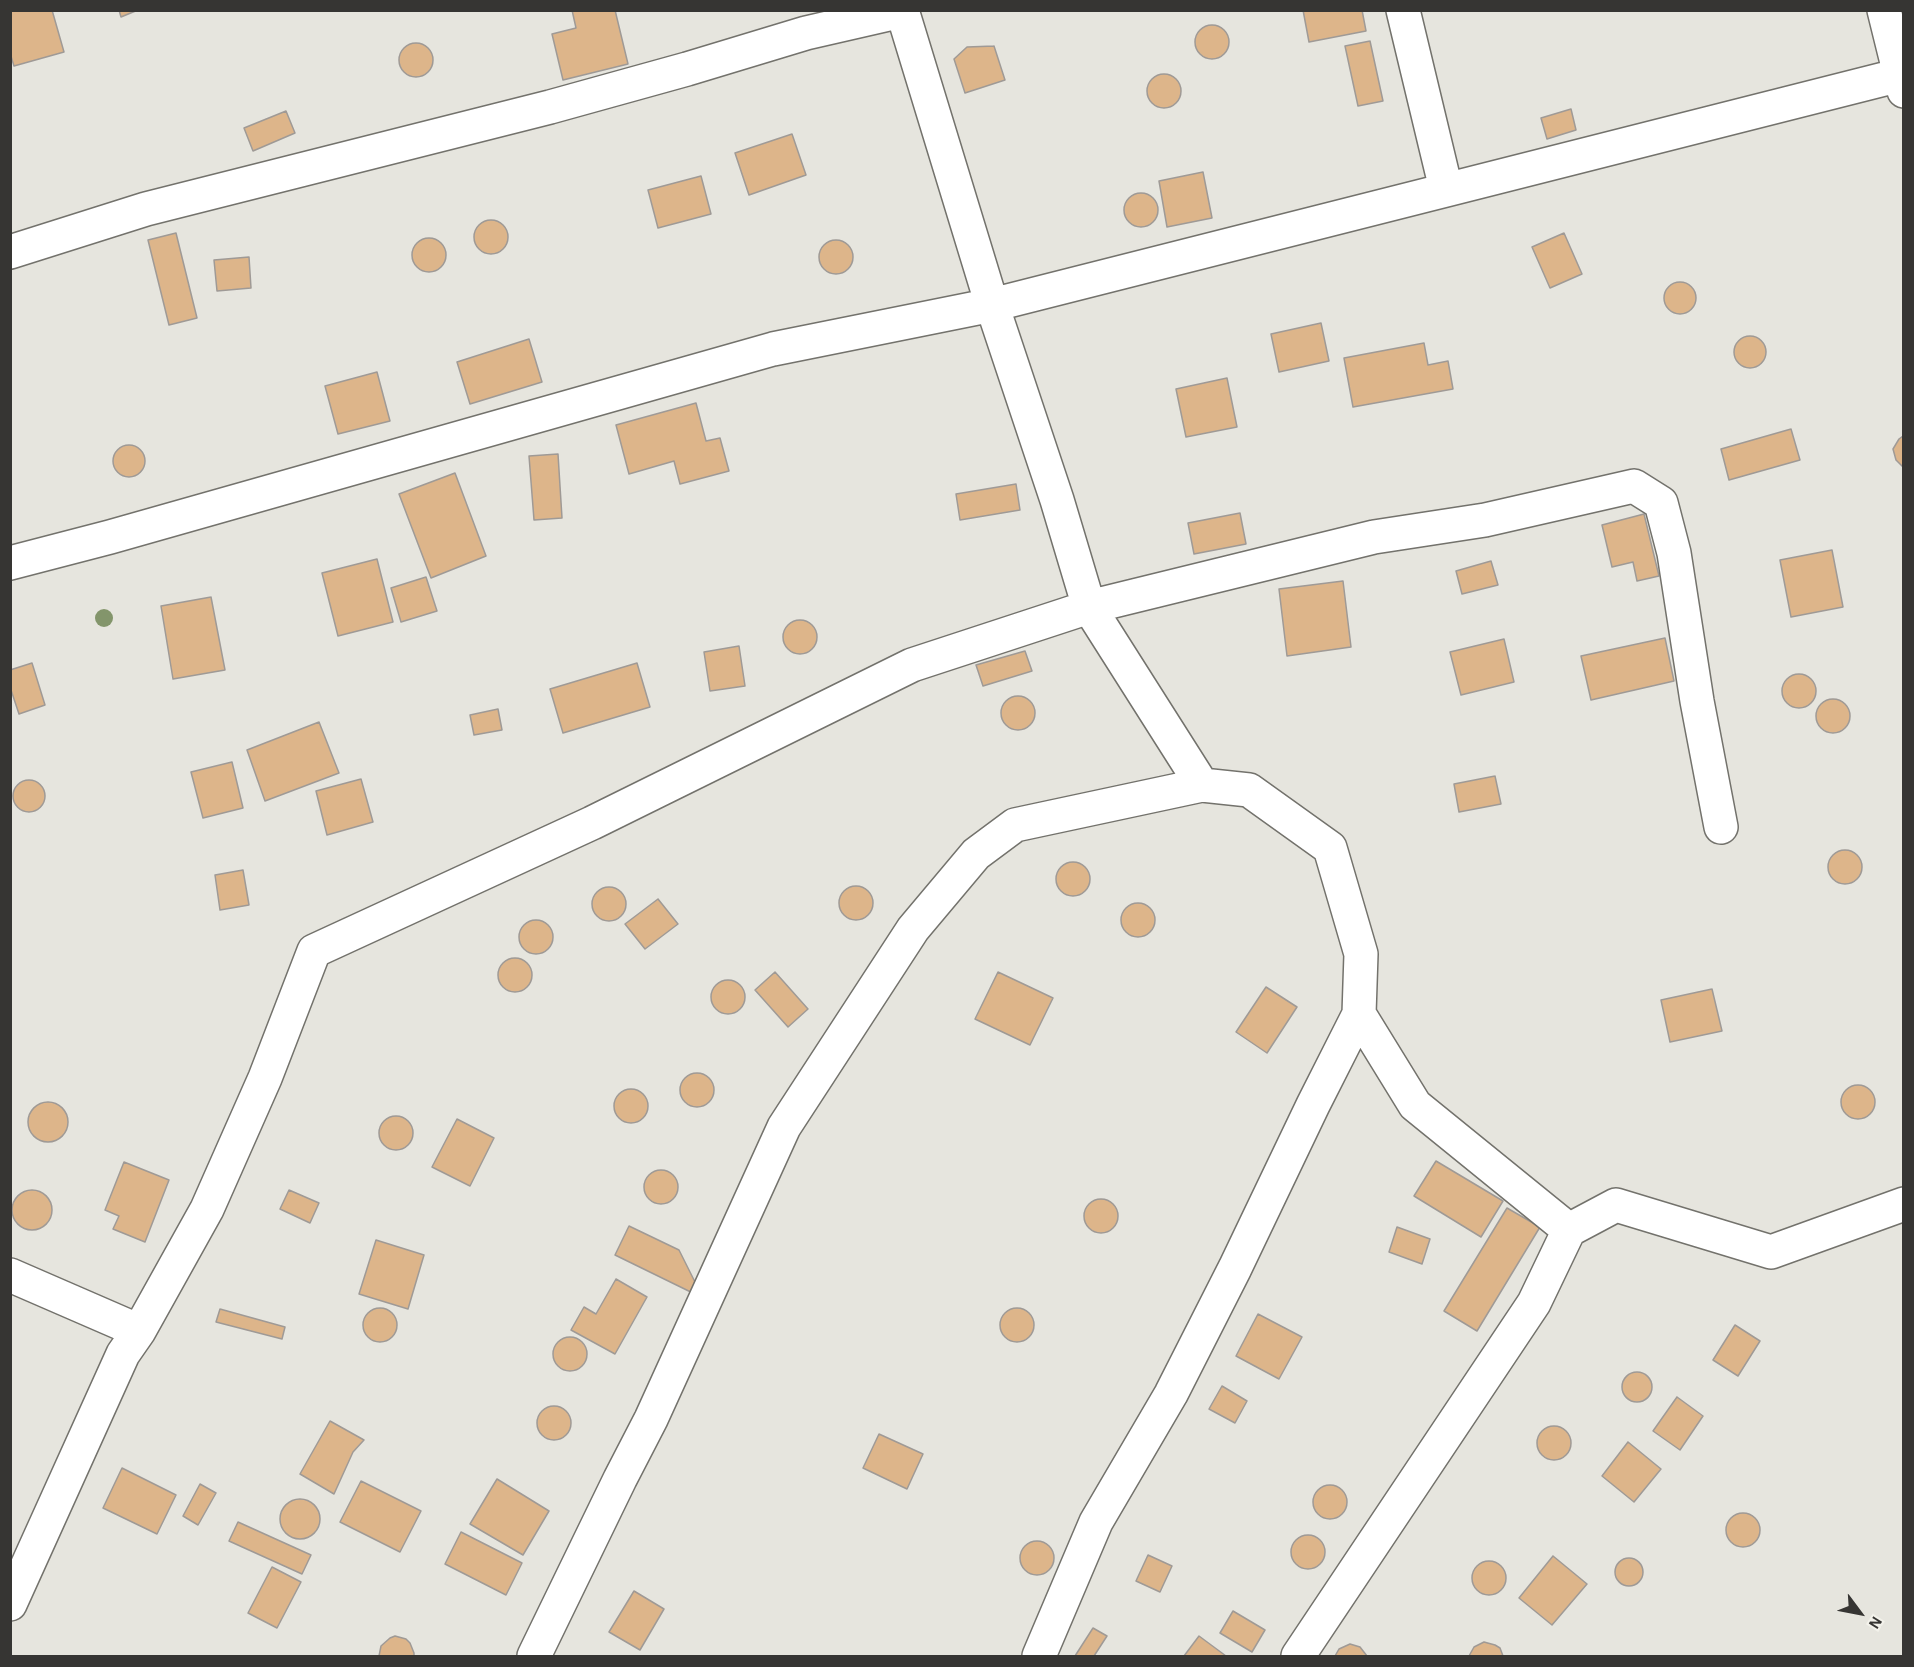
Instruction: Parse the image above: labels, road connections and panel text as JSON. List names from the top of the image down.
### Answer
{
  "north": "bottom right"
}
